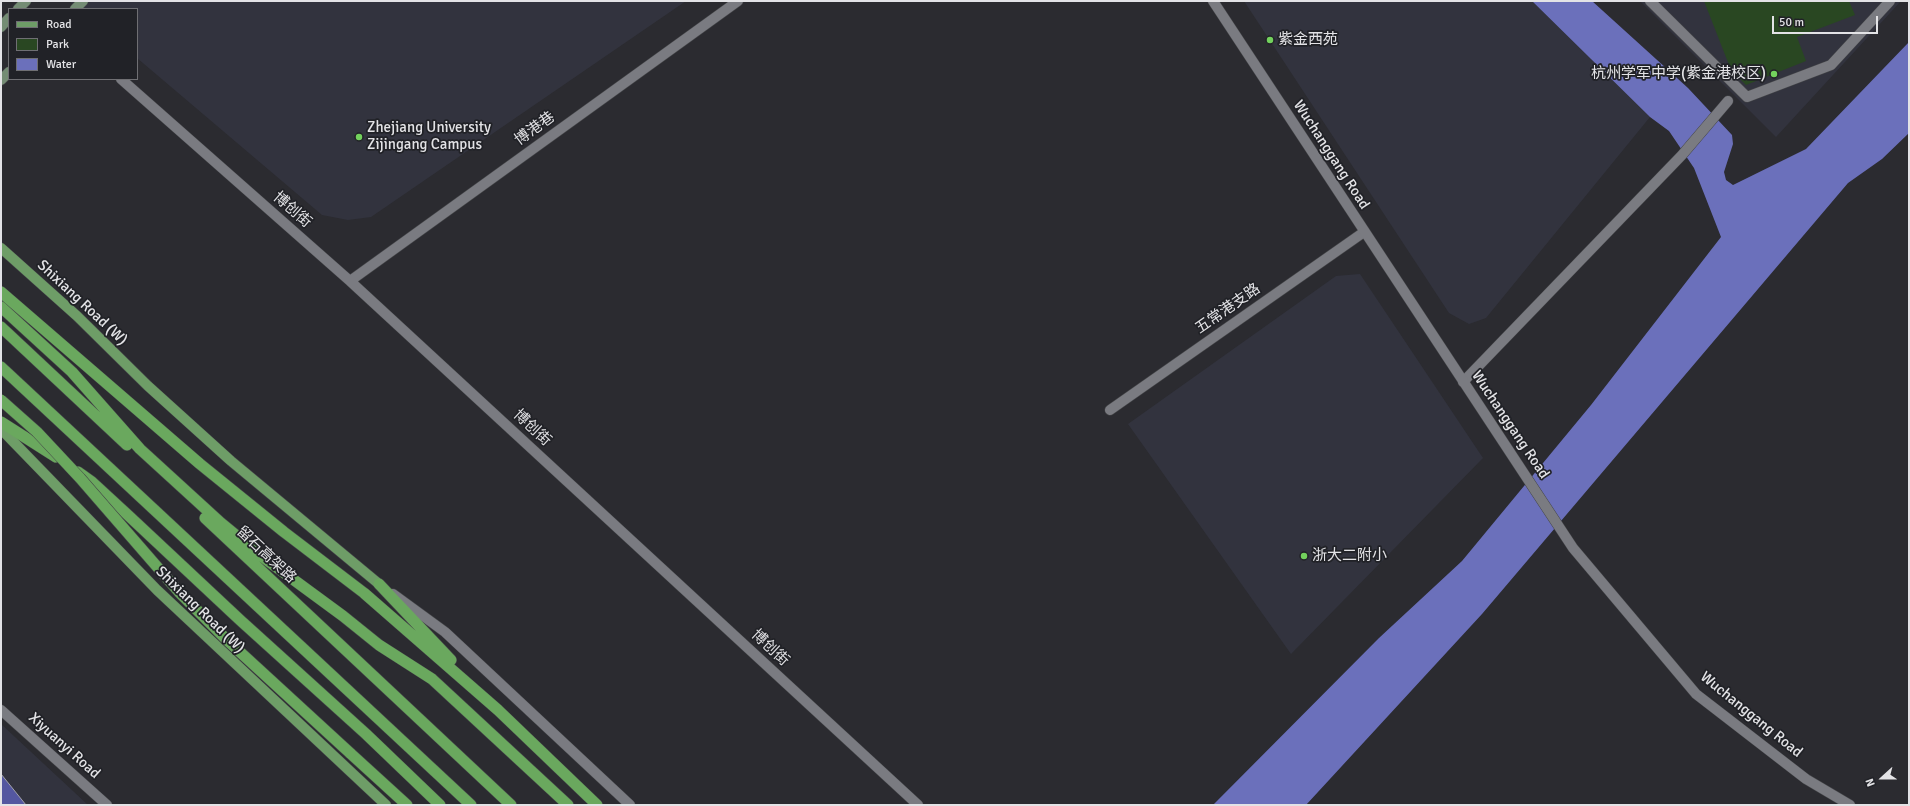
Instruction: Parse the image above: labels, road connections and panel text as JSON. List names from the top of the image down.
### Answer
{
  "streets": {
    "highway": ["留石高架路"],
    "main road": ["Shixiang Road (W)"],
    "street": [
      "博港巷",
      "Wuchanggang Road",
      "博创街",
      "五常港支路",
      "Xiyuanyi Road"
    ]
  },
  "crossings": [
    ["博港巷", "博创街"],
    ["Wuchanggang Road", "五常港支路"]
  ],
  "places": [
    "紫金西苑",
    "杭州学军中学(紫金港校区)",
    "Zhejiang University Zijingang Campus",
    "浙大二附小"
  ],
  "legend": ["Road", "Park", "Water"],
  "scale_bar": "50 m",
  "north": "left"
}
